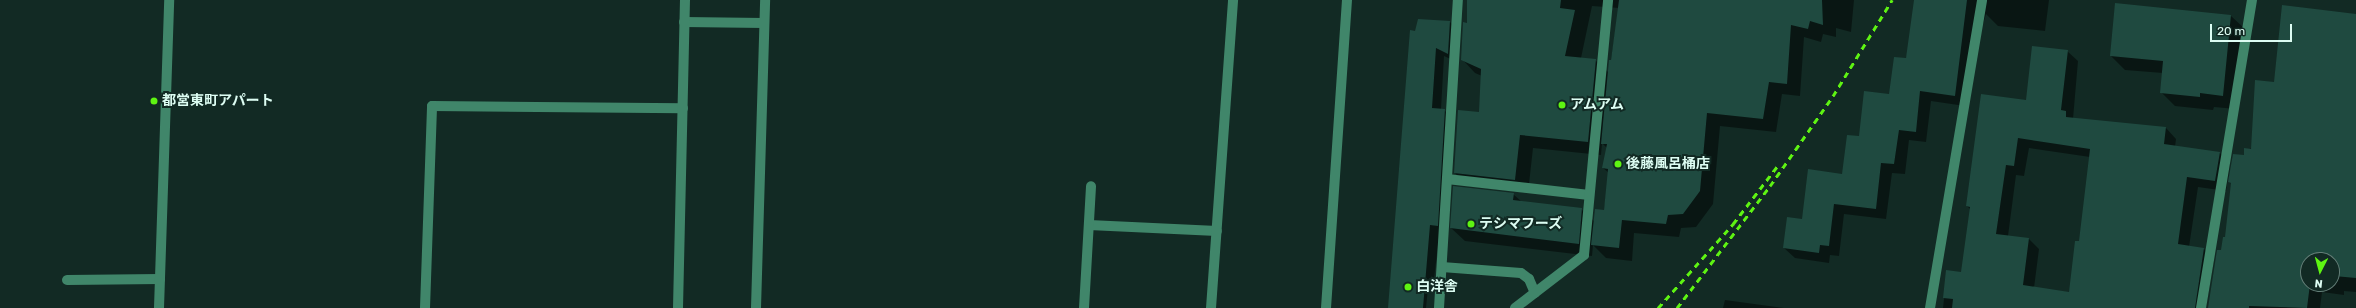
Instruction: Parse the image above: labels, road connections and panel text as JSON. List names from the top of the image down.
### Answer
{
  "places": [
    "都営東町アパート",
    "アムアム",
    "後藤風呂桶店",
    "テシマフーズ",
    "白洋舎"
  ],
  "scale_bar": "20 m",
  "north": "bottom"
}
